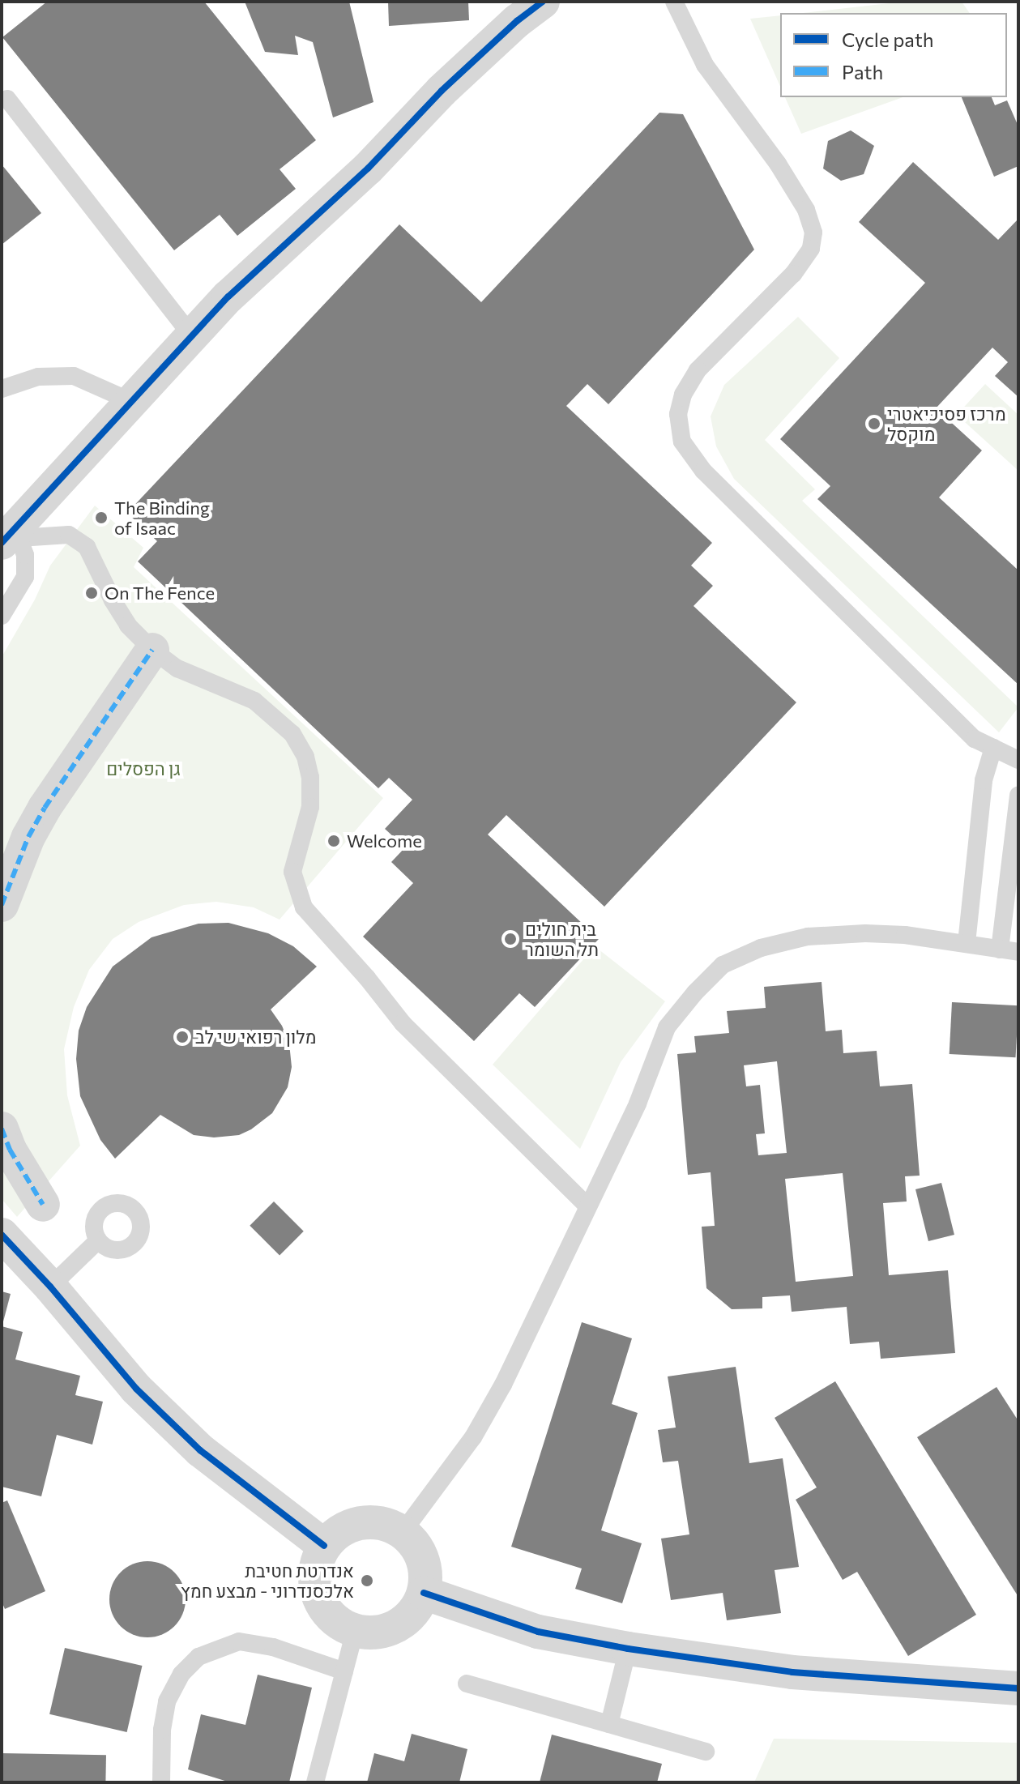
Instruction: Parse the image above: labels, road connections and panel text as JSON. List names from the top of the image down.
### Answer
{
  "parks": ["גן הפסלים"],
  "places": [
    "מרכז פסיכיאטרי מוקסל",
    "The Binding of Isaac",
    "On The Fence",
    "Welcome",
    "בית חולים תל השומר",
    "מלון רפואי שי לב",
    "אנדרטת חטיבת אלכסנדרוני - מבצע חמץ"
  ],
  "legend": ["Cycle path", "Path"]
}
